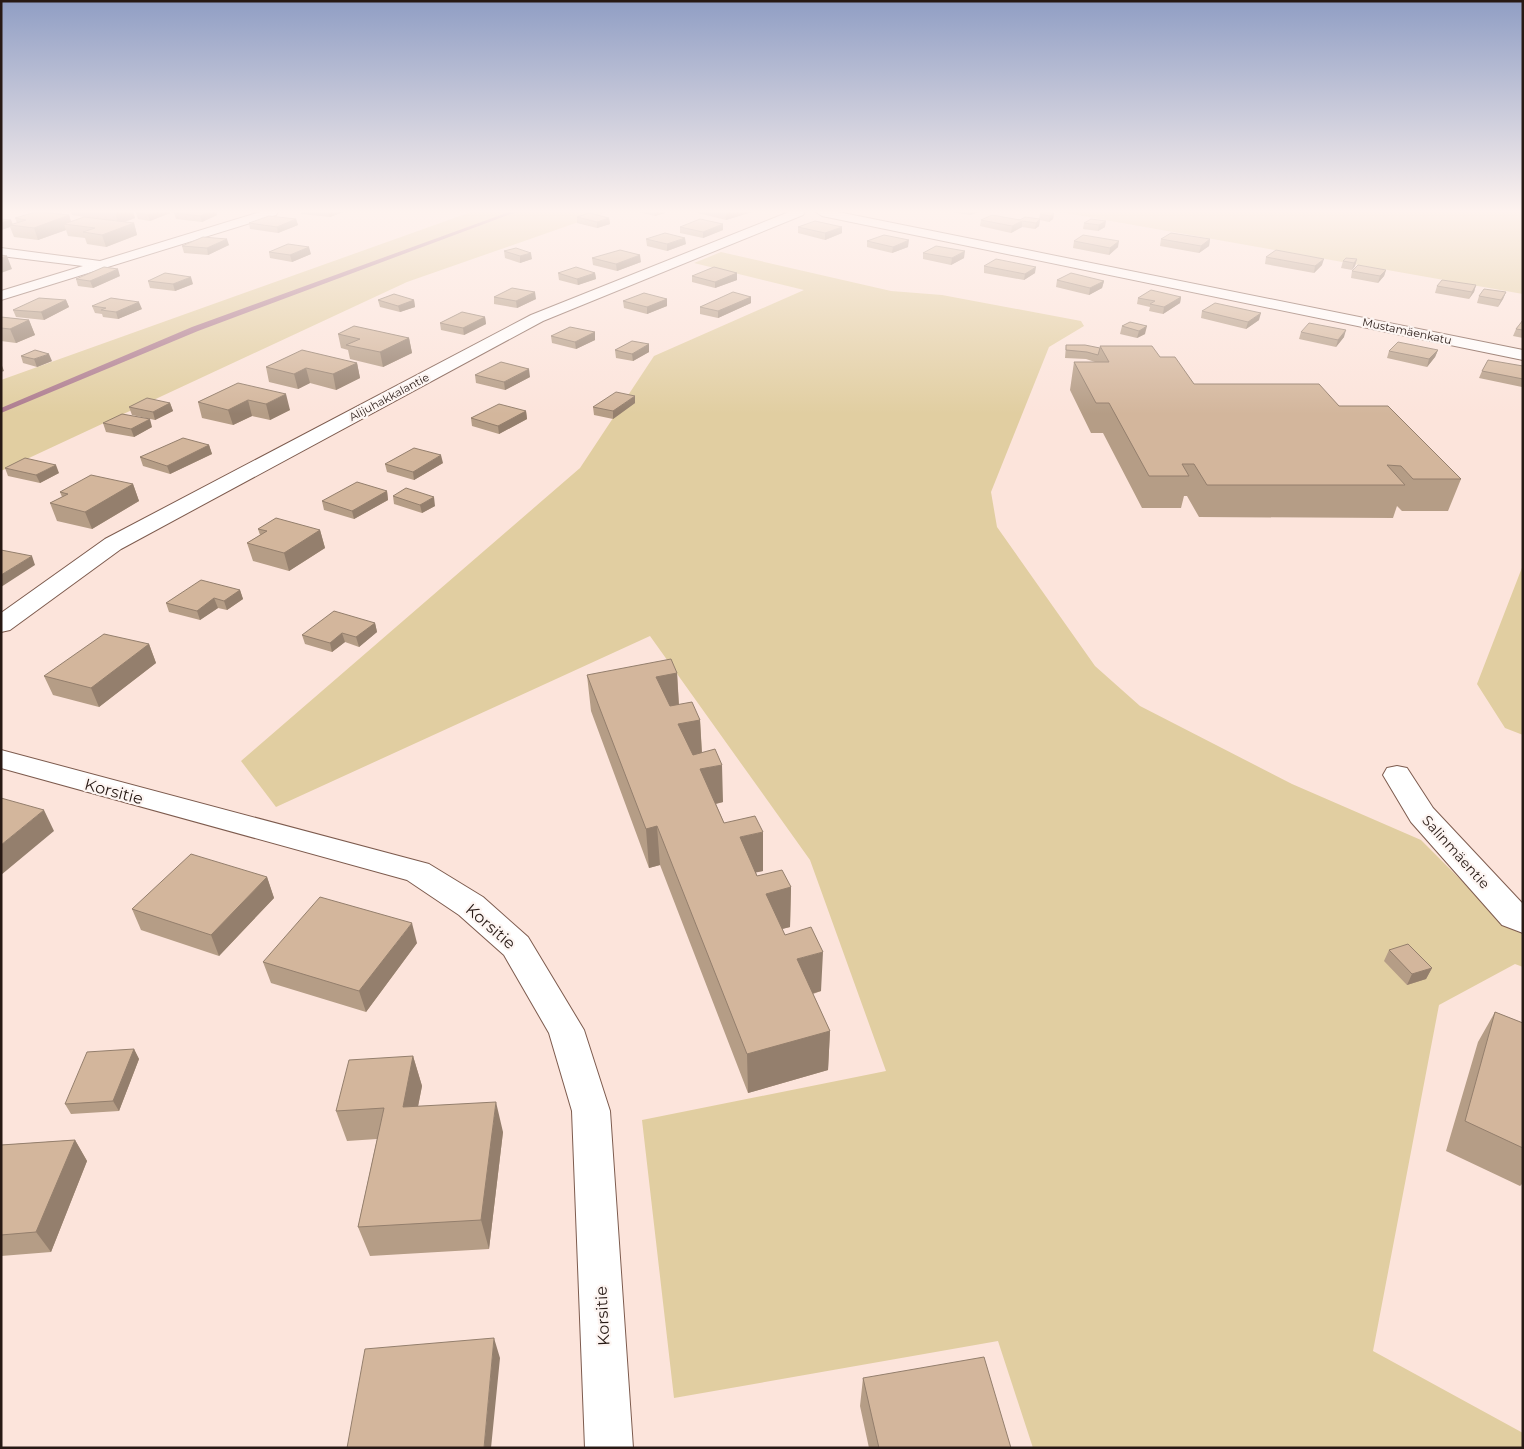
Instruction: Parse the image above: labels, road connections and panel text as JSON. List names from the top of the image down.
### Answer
{
  "streets": {
    "street": [
      "Mustamäenkatu",
      "Alijuhakkalantie",
      "Korsitie",
      "Salinmäentie"
    ]
  }
}
